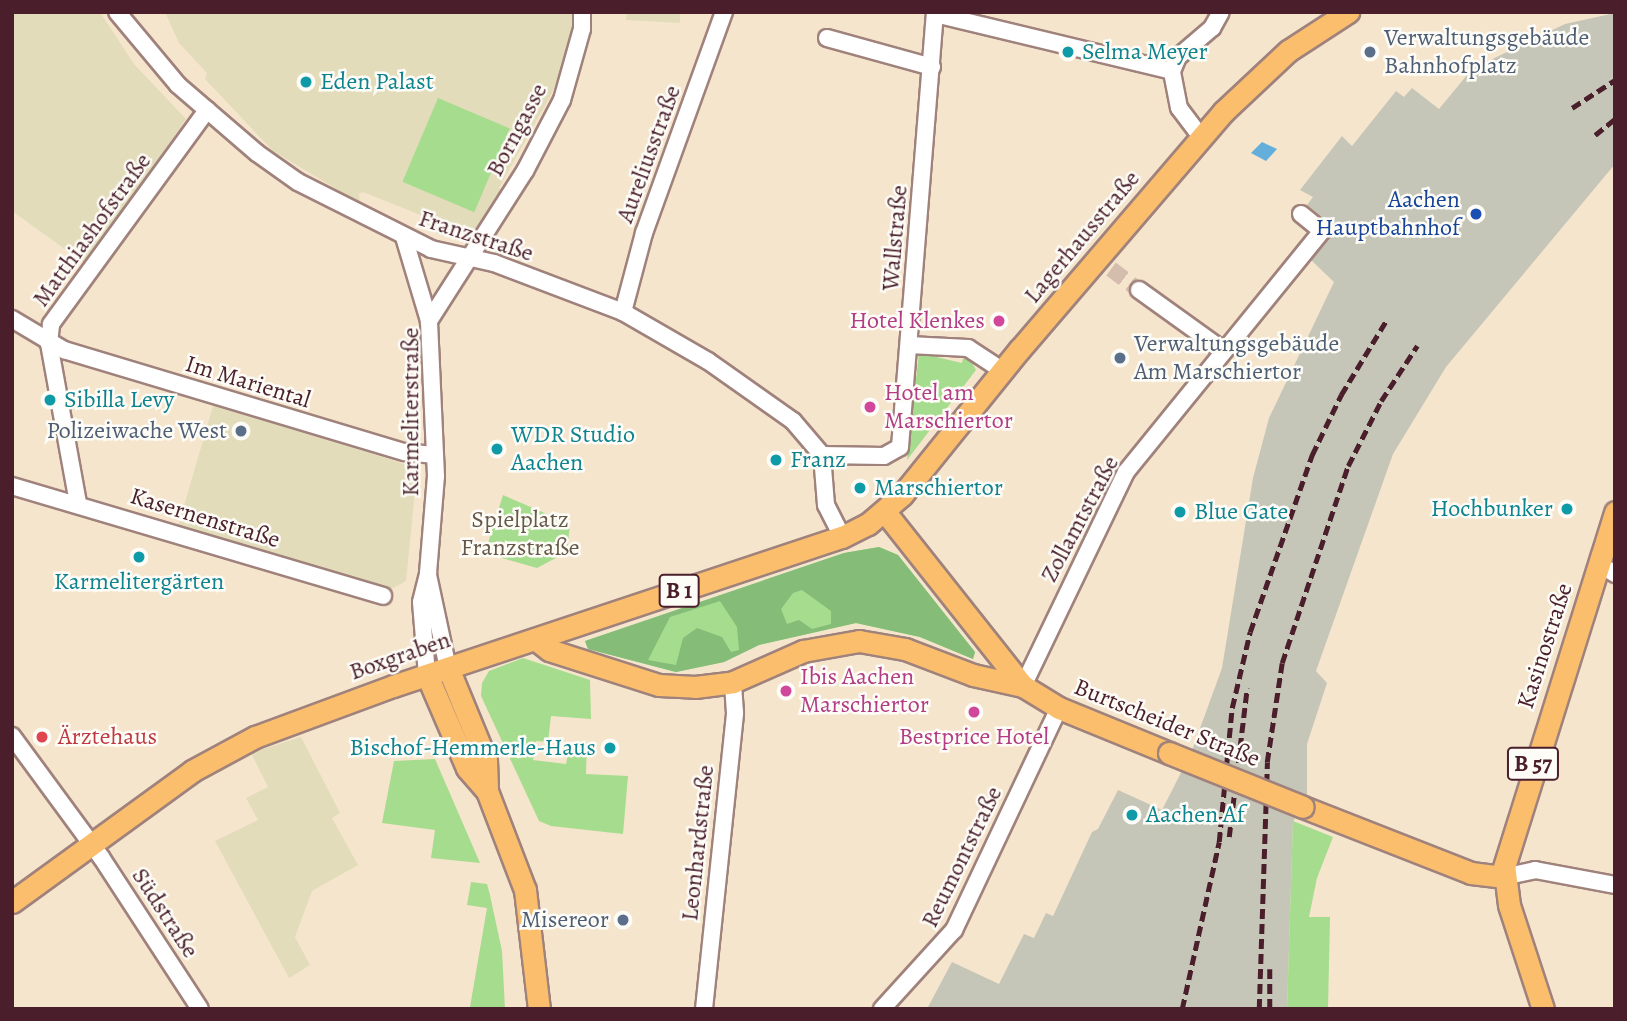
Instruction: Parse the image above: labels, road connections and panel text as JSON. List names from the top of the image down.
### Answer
{
  "streets": {
    "main road": [
      "Lagerhausstraße",
      "B 1",
      "Kasinostraße",
      "Boxgraben",
      "Burtscheider Straße",
      "B 57"
    ],
    "street": [
      "Borngasse",
      "Aureliusstraße",
      "Matthiashofstraße",
      "Franzstraße",
      "Wallstraße",
      "Im Mariental",
      "Karmeliterstraße",
      "Kasernenstraße",
      "Zollamtstraße",
      "Leonhardstraße",
      "Reumontstraße",
      "Südstraße"
    ]
  },
  "crossings": [
    ["Borngasse", "Franzstraße"],
    ["Borngasse", "Karmeliterstraße"],
    ["Aureliusstraße", "Franzstraße"],
    ["Matthiashofstraße", "Franzstraße"],
    ["Matthiashofstraße", "Im Mariental"],
    ["Franzstraße", "Wallstraße"],
    ["Franzstraße", "Karmeliterstraße"],
    ["Lagerhausstraße", "B 1"],
    ["Lagerhausstraße", "Boxgraben"],
    ["Lagerhausstraße", "Burtscheider Straße"],
    ["Im Mariental", "Karmeliterstraße"],
    ["Karmeliterstraße", "Boxgraben"],
    ["Zollamtstraße", "Burtscheider Straße"],
    ["Kasinostraße", "Burtscheider Straße"],
    ["Kasinostraße", "B 57"],
    ["Boxgraben", "Südstraße"],
    ["Burtscheider Straße", "B 57"],
    ["Burtscheider Straße", "Reumontstraße"]
  ],
  "parks": ["Spielplatz Franzstraße"],
  "places": [
    "Selma Meyer",
    "Verwaltungsgebäude Bahnhofplatz",
    "Eden Palast",
    "Aachen Hauptbahnhof",
    "Hotel Klenkes",
    "Verwaltungsgebäude Am Marschiertor",
    "Sibilla Levy",
    "Hotel am Marschiertor",
    "Polizeiwache West",
    "WDR Studio Aachen",
    "Franz",
    "Marschiertor",
    "Hochbunker",
    "Blue Gate",
    "Karmelitergärten",
    "Ibis Aachen Marschiertor",
    "Bestprice Hotel",
    "Ärztehaus",
    "Bischof-Hemmerle-Haus",
    "Aachen Af",
    "Misereor"
  ]
}
